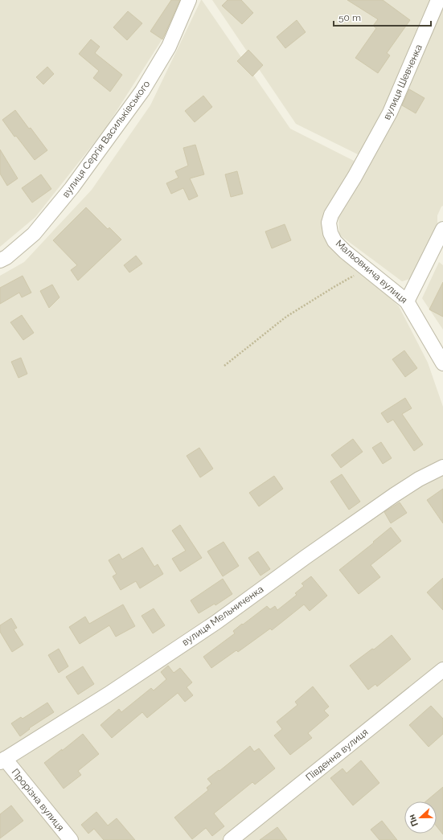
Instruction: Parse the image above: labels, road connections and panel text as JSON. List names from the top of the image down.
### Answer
{
  "streets": {
    "street": [
      "вулиця Шевченка",
      "вулиця Сергія Васильківського",
      "Мальовнича вулиця",
      "вулиця Мельниченка",
      "Південна вулиця",
      "Прорізна вулиця"
    ]
  },
  "crossings": [
    ["вулиця Шевченка", "Мальовнича вулиця"],
    ["вулиця Мельниченка", "Прорізна вулиця"]
  ],
  "scale_bar": "50 m",
  "north": "left"
}
